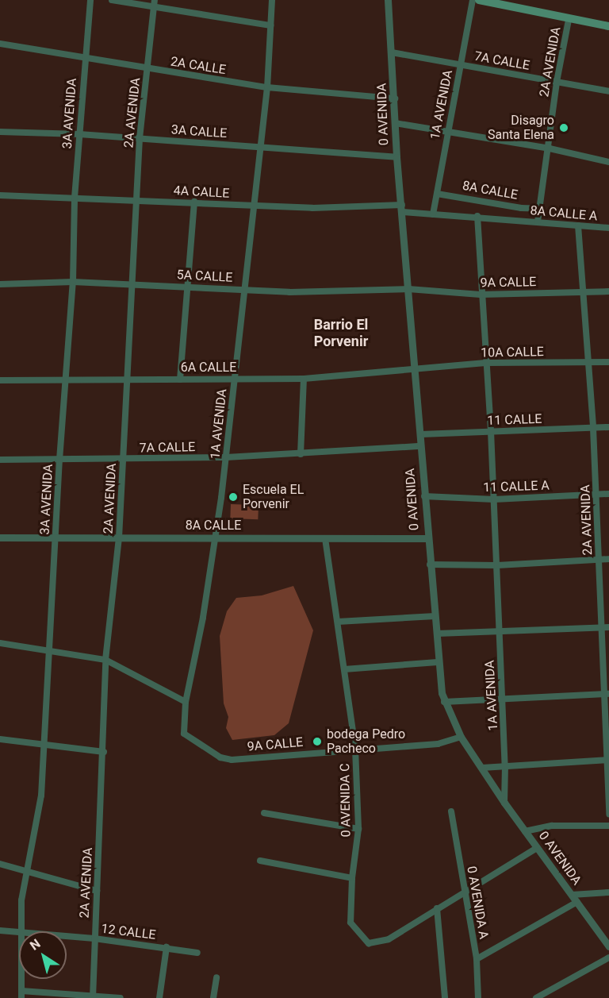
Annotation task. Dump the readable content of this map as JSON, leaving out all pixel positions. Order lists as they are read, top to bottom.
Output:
{
  "streets": {
    "street": [
      "7A CALLE",
      "2A AVENIDA",
      "2A CALLE",
      "1A AVENIDA",
      "3A AVENIDA",
      "0 AVENIDA",
      "3A CALLE",
      "8A CALLE",
      "4A CALLE",
      "8A CALLE A",
      "5A CALLE",
      "9A CALLE",
      "10A CALLE",
      "6A CALLE",
      "11 CALLE",
      "11 CALLE A",
      "0 AVENIDA C",
      "0 AVENIDA A",
      "12 CALLE"
    ]
  },
  "crossings": [
    ["7A CALLE", "2A AVENIDA"],
    ["7A CALLE", "1A AVENIDA"],
    ["7A CALLE", "3A AVENIDA"],
    ["7A CALLE", "0 AVENIDA"],
    ["2A AVENIDA", "2A CALLE"],
    ["2A AVENIDA", "3A CALLE"],
    ["2A AVENIDA", "8A CALLE"],
    ["2A AVENIDA", "4A CALLE"],
    ["2A AVENIDA", "8A CALLE A"],
    ["2A AVENIDA", "5A CALLE"],
    ["2A AVENIDA", "9A CALLE"],
    ["2A AVENIDA", "10A CALLE"],
    ["2A AVENIDA", "6A CALLE"],
    ["2A AVENIDA", "11 CALLE"],
    ["2A AVENIDA", "11 CALLE A"],
    ["2A AVENIDA", "12 CALLE"],
    ["2A CALLE", "1A AVENIDA"],
    ["2A CALLE", "3A AVENIDA"],
    ["2A CALLE", "0 AVENIDA"],
    ["1A AVENIDA", "0 AVENIDA"],
    ["1A AVENIDA", "3A CALLE"],
    ["1A AVENIDA", "8A CALLE"],
    ["1A AVENIDA", "4A CALLE"],
    ["1A AVENIDA", "8A CALLE A"],
    ["1A AVENIDA", "5A CALLE"],
    ["1A AVENIDA", "9A CALLE"],
    ["1A AVENIDA", "10A CALLE"],
    ["1A AVENIDA", "6A CALLE"],
    ["1A AVENIDA", "11 CALLE"],
    ["1A AVENIDA", "11 CALLE A"],
    ["3A AVENIDA", "3A CALLE"],
    ["3A AVENIDA", "8A CALLE"],
    ["3A AVENIDA", "4A CALLE"],
    ["3A AVENIDA", "5A CALLE"],
    ["3A AVENIDA", "6A CALLE"],
    ["3A AVENIDA", "12 CALLE"],
    ["0 AVENIDA", "3A CALLE"],
    ["0 AVENIDA", "8A CALLE"],
    ["0 AVENIDA", "4A CALLE"],
    ["0 AVENIDA", "8A CALLE A"],
    ["0 AVENIDA", "5A CALLE"],
    ["0 AVENIDA", "9A CALLE"],
    ["0 AVENIDA", "10A CALLE"],
    ["0 AVENIDA", "6A CALLE"],
    ["0 AVENIDA", "11 CALLE"],
    ["0 AVENIDA", "11 CALLE A"],
    ["8A CALLE", "0 AVENIDA C"],
    ["4A CALLE", "8A CALLE A"],
    ["5A CALLE", "9A CALLE"],
    ["9A CALLE", "0 AVENIDA C"],
    ["10A CALLE", "6A CALLE"]
  ],
  "districts": ["Barrio El Porvenir"],
  "places": ["Disagro Santa Elena", "Escuela EL Porvenir", "bodega Pedro Pacheco"],
  "north": "top left"
}
